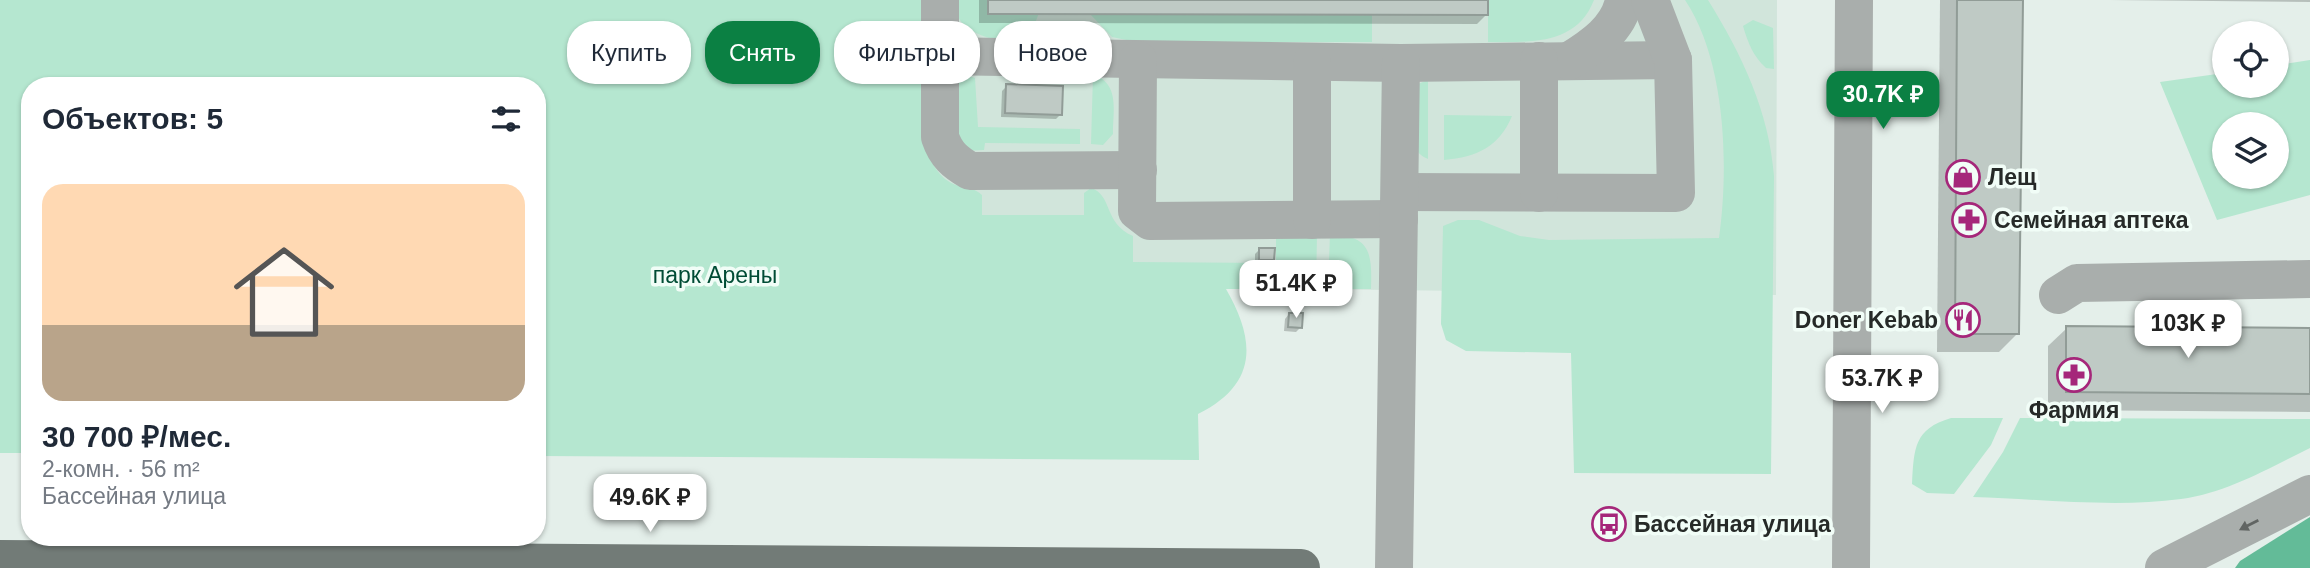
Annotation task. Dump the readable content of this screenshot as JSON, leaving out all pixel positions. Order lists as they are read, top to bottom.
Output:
{
  "parks": ["парк Арены"],
  "places": {
    "shop": ["Лещ"],
    "pharmacy": ["Семейная аптека", "Фармия"],
    "restaurant": ["Doner Kebab"],
    "bus stop": ["Бассейная улица"]
  },
  "page": {
    "chip": [
      "Купить",
      "Снять",
      "Фильтры",
      "Новое"
    ],
    "price": [
      "30.7K ₽",
      "51.4K ₽",
      "103K ₽",
      "53.7K ₽",
      "49.6K ₽"
    ],
    "heading": "Объектов: 5",
    "list": [
      {
        "name": "30 700 ₽/мес.",
        "note": "2-комн. · 56 m² · Бассейная улица"
      }
    ]
  }
}
